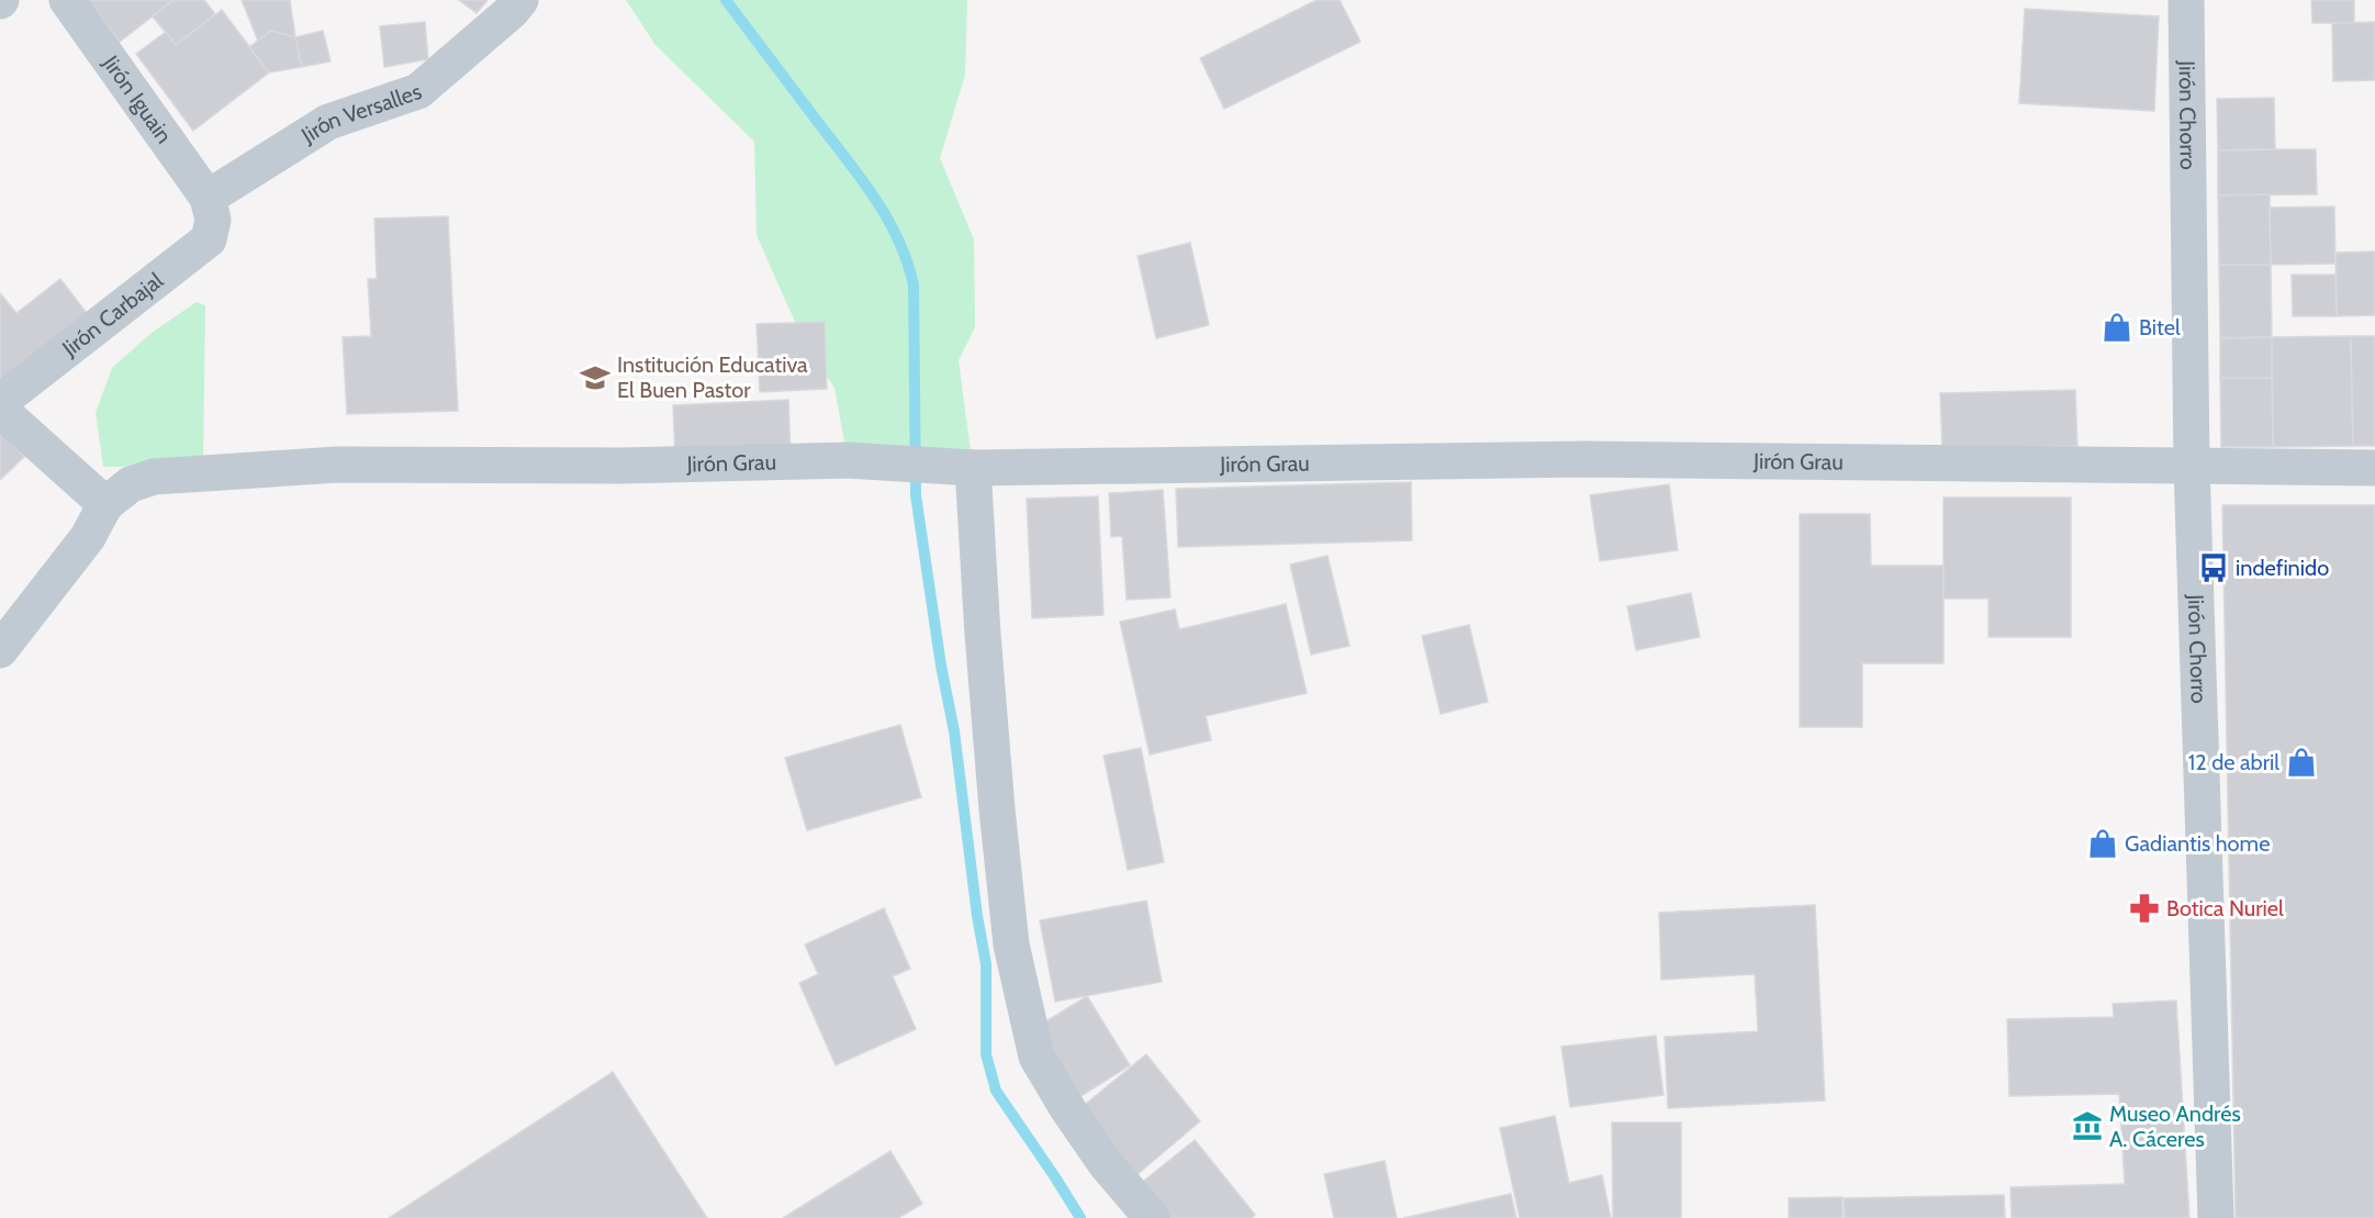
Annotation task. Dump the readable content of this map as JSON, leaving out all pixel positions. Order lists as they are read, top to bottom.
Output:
{
  "streets": {
    "street": [
      "Jirón Iguain",
      "Jirón Versalles",
      "Jirón Chorro",
      "Jirón Carbajal",
      "Jirón Grau"
    ]
  },
  "crossings": [
    ["Jirón Iguain", "Jirón Versalles"],
    ["Jirón Iguain", "Jirón Carbajal"],
    ["Jirón Versalles", "Jirón Carbajal"],
    ["Jirón Chorro", "Jirón Grau"]
  ],
  "places": {
    "shop": ["Bitel", "12 de abril", "Gadiantis home"],
    "school or university": ["Institución Educativa El Buen Pastor"],
    "bus stop": ["indefinido"],
    "pharmacy": ["Botica Nuriel"],
    "museum": ["Museo Andrés A. Cáceres"]
  }
}
